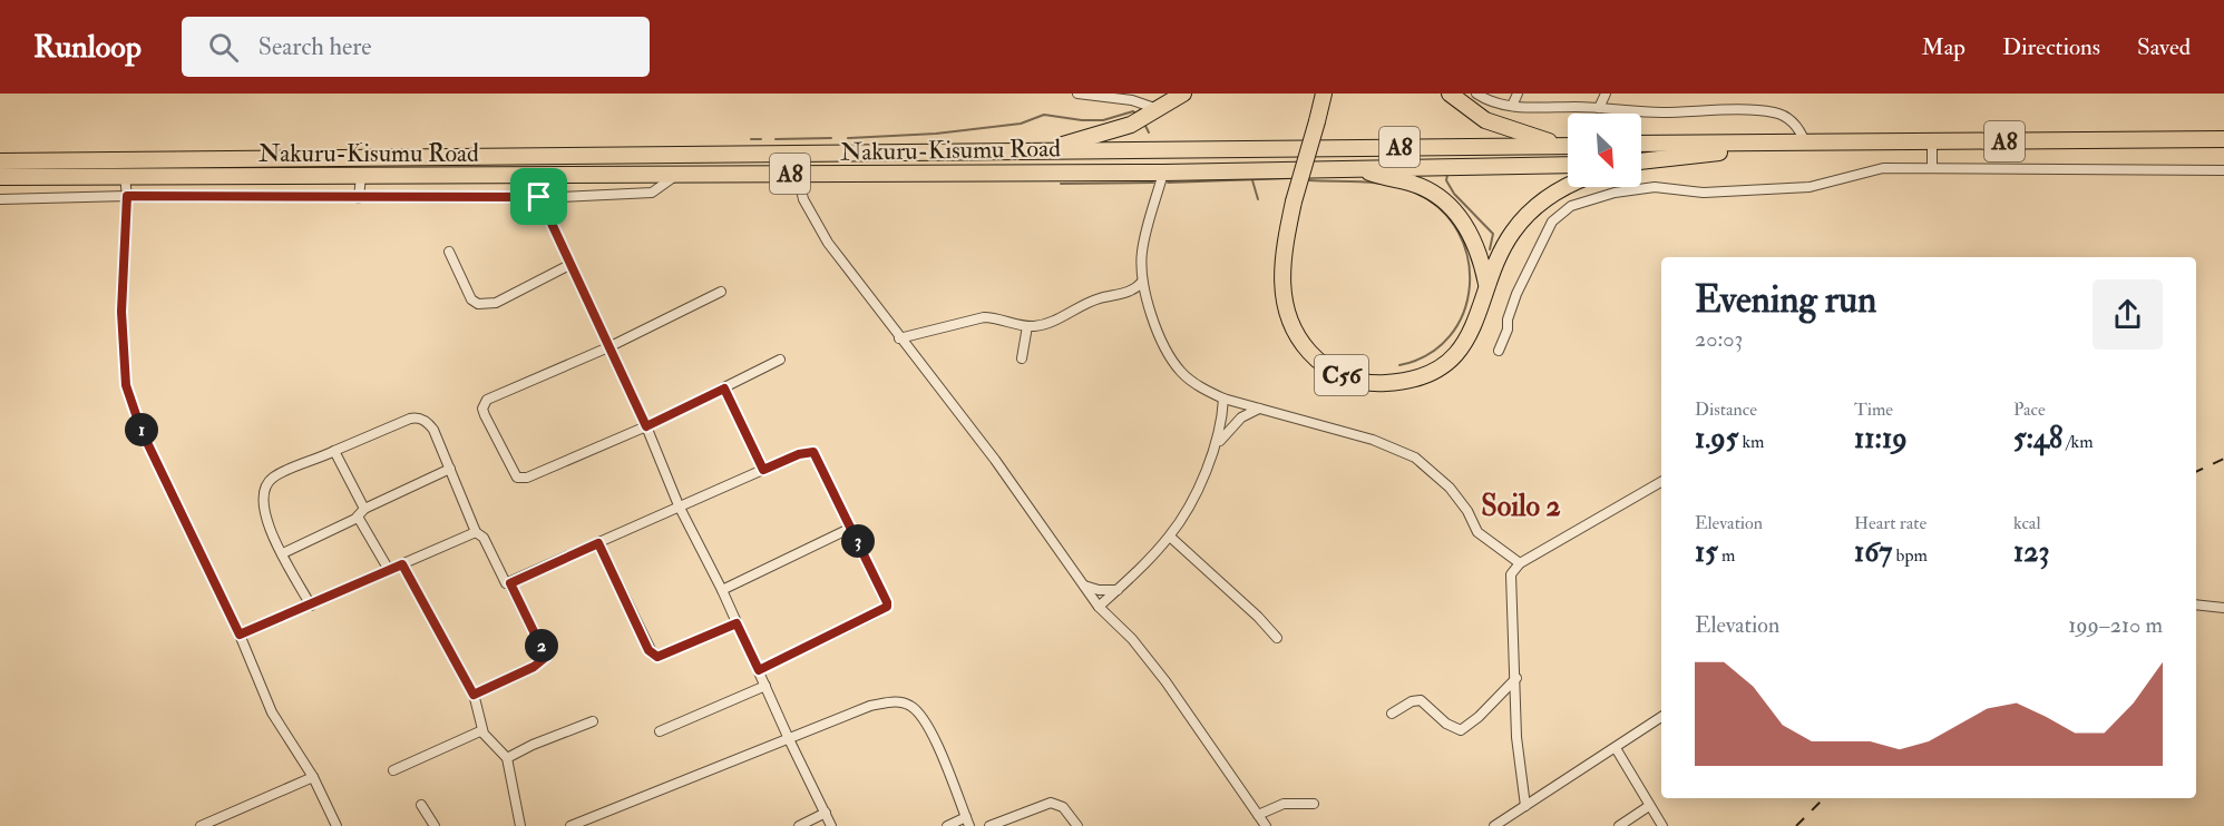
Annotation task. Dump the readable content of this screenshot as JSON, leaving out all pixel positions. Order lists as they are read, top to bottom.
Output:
{
  "streets": {
    "highway": ["A8", "Nakuru-Kisumu Road", "C56"]
  },
  "districts": ["Soilo 2"],
  "north": "bottom right",
  "page": {
    "header": "Runloop",
    "search": "Search here",
    "nav": ["Map", "Directions", "Saved"],
    "heading": ["Evening run", "20:03"],
    "stats": [
      ["Distance", "1.95 km"],
      ["Time", "11:19"],
      ["Pace", "5:48 /km"],
      ["Elevation", "15 m"],
      ["Heart rate", "167 bpm"],
      ["kcal", "123"]
    ],
    "pins": ["1", "3", "2"],
    "chart": ["Elevation", "199–210 m"]
  }
}
